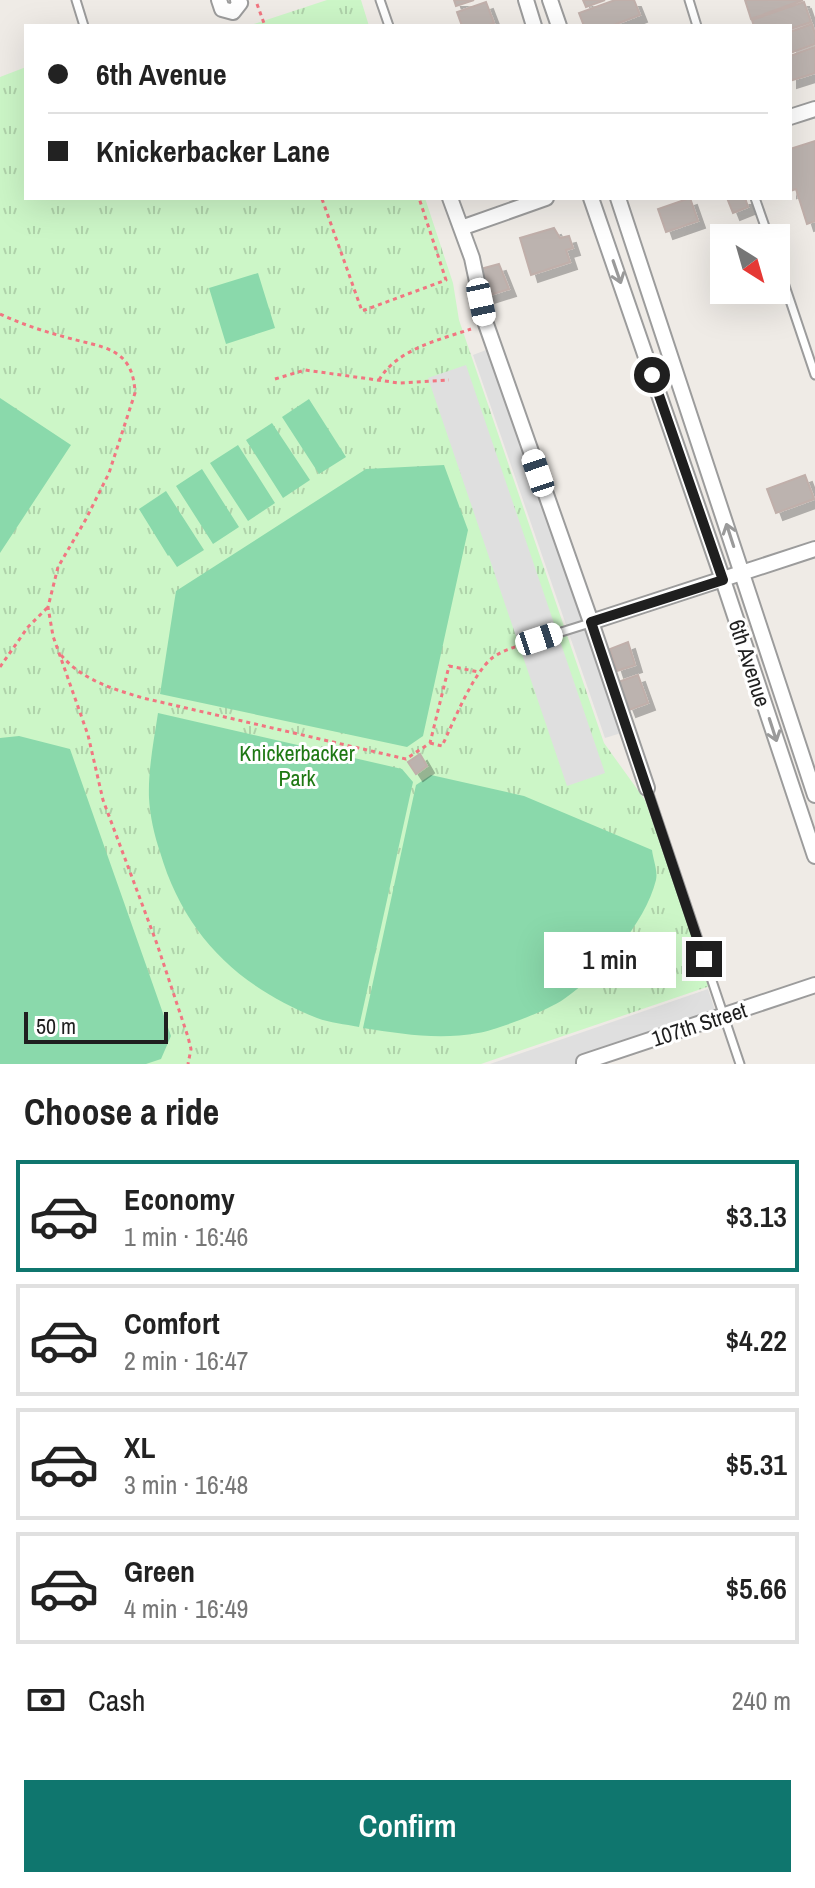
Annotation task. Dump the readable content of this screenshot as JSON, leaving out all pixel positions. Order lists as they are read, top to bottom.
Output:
{
  "streets": {
    "street": ["6th Avenue", "107th Street"]
  },
  "parks": ["Knickerbacker Park"],
  "scale_bar": "50 m",
  "north": "bottom right",
  "page": {
    "banner": ["6th Avenue", "Knickerbacker Lane"],
    "bubble": "1 min",
    "scale": "50 m",
    "heading": "Choose a ride",
    "list": [
      {
        "name": "Economy",
        "note": "1 min · 16:46",
        "value": "$3.13"
      },
      {
        "name": "Comfort",
        "note": "2 min · 16:47",
        "value": "$4.22"
      },
      {
        "name": "XL",
        "note": "3 min · 16:48",
        "value": "$5.31"
      },
      {
        "name": "Green",
        "note": "4 min · 16:49",
        "value": "$5.66"
      }
    ],
    "pay": ["Cash", "240 m"],
    "buttons": "Confirm"
  }
}
